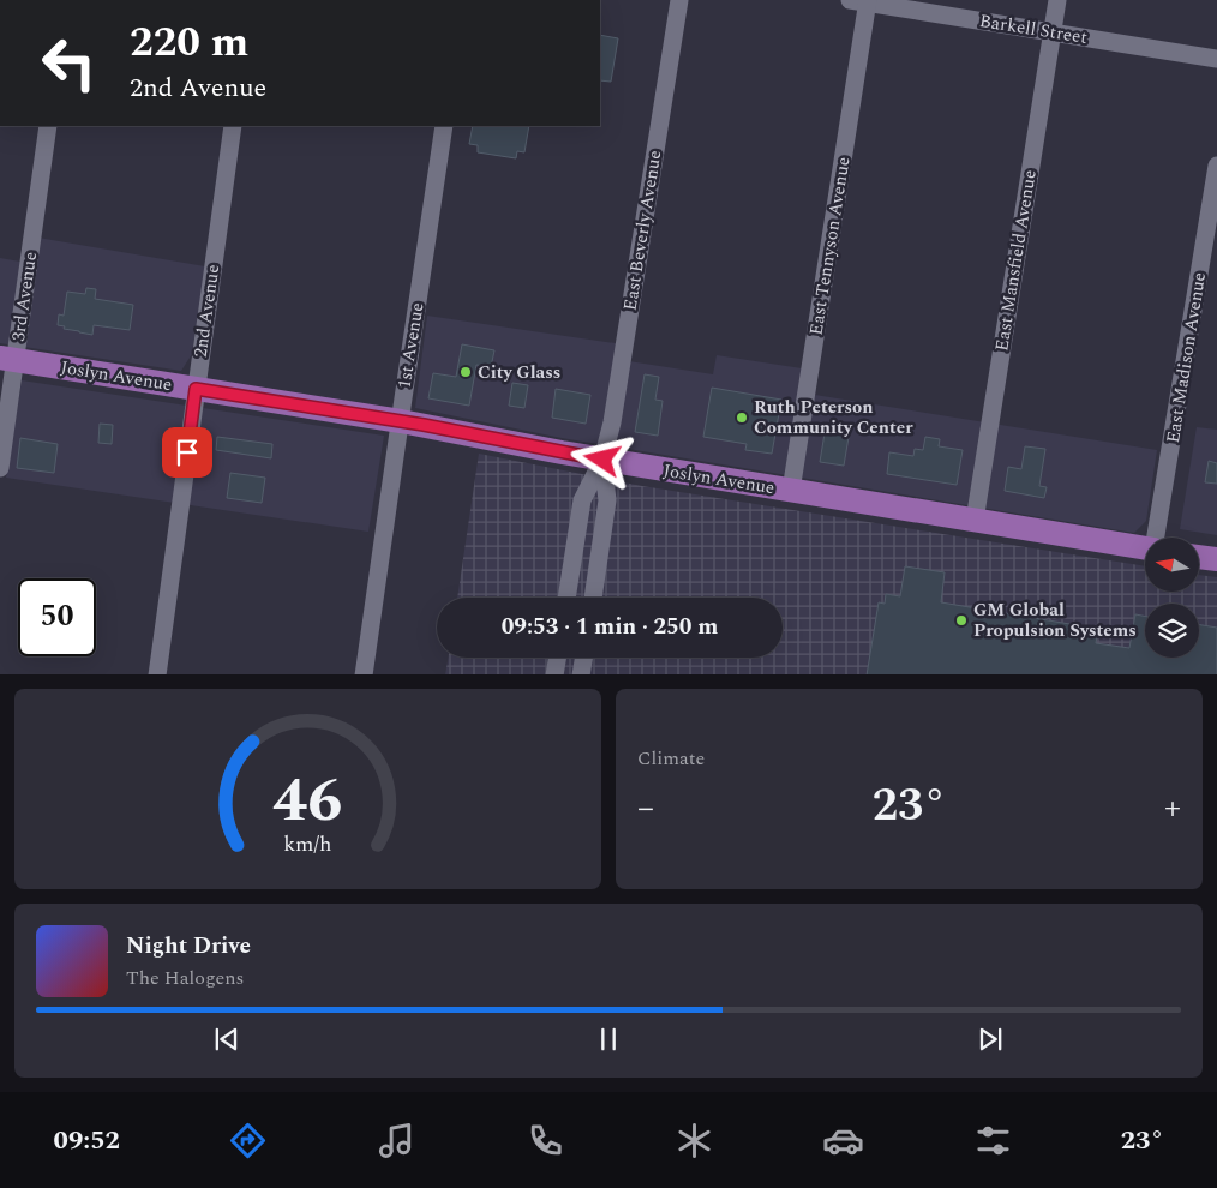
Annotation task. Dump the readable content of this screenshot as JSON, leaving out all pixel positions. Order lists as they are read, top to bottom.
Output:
{
  "streets": {
    "main road": ["Joslyn Avenue"],
    "street": [
      "Barkell Street",
      "East Beverly Avenue",
      "East Tennyson Avenue",
      "East Mansfield Avenue",
      "3rd Avenue",
      "2nd Avenue",
      "1st Avenue",
      "East Madison Avenue"
    ]
  },
  "crossings": [
    ["Barkell Street", "East Tennyson Avenue"],
    ["Barkell Street", "East Mansfield Avenue"],
    ["East Beverly Avenue", "Joslyn Avenue"],
    ["East Tennyson Avenue", "Joslyn Avenue"],
    ["East Mansfield Avenue", "Joslyn Avenue"],
    ["3rd Avenue", "Joslyn Avenue"],
    ["2nd Avenue", "Joslyn Avenue"],
    ["1st Avenue", "Joslyn Avenue"]
  ],
  "places": ["City Glass", "Ruth Peterson Community Center", "GM Global Propulsion Systems"],
  "north": "left",
  "page": {
    "turn": ["220 m", "2nd Avenue"],
    "limit": "50",
    "trip": "09:53 · 1 min · 250 m",
    "tile": "Climate",
    "heat": ["−", "23°", "+"],
    "song": ["Night Drive", "The Halogens"],
    "tabs": ["09:52", "23°"],
    "gauge": ["46", "km/h"]
  }
}
